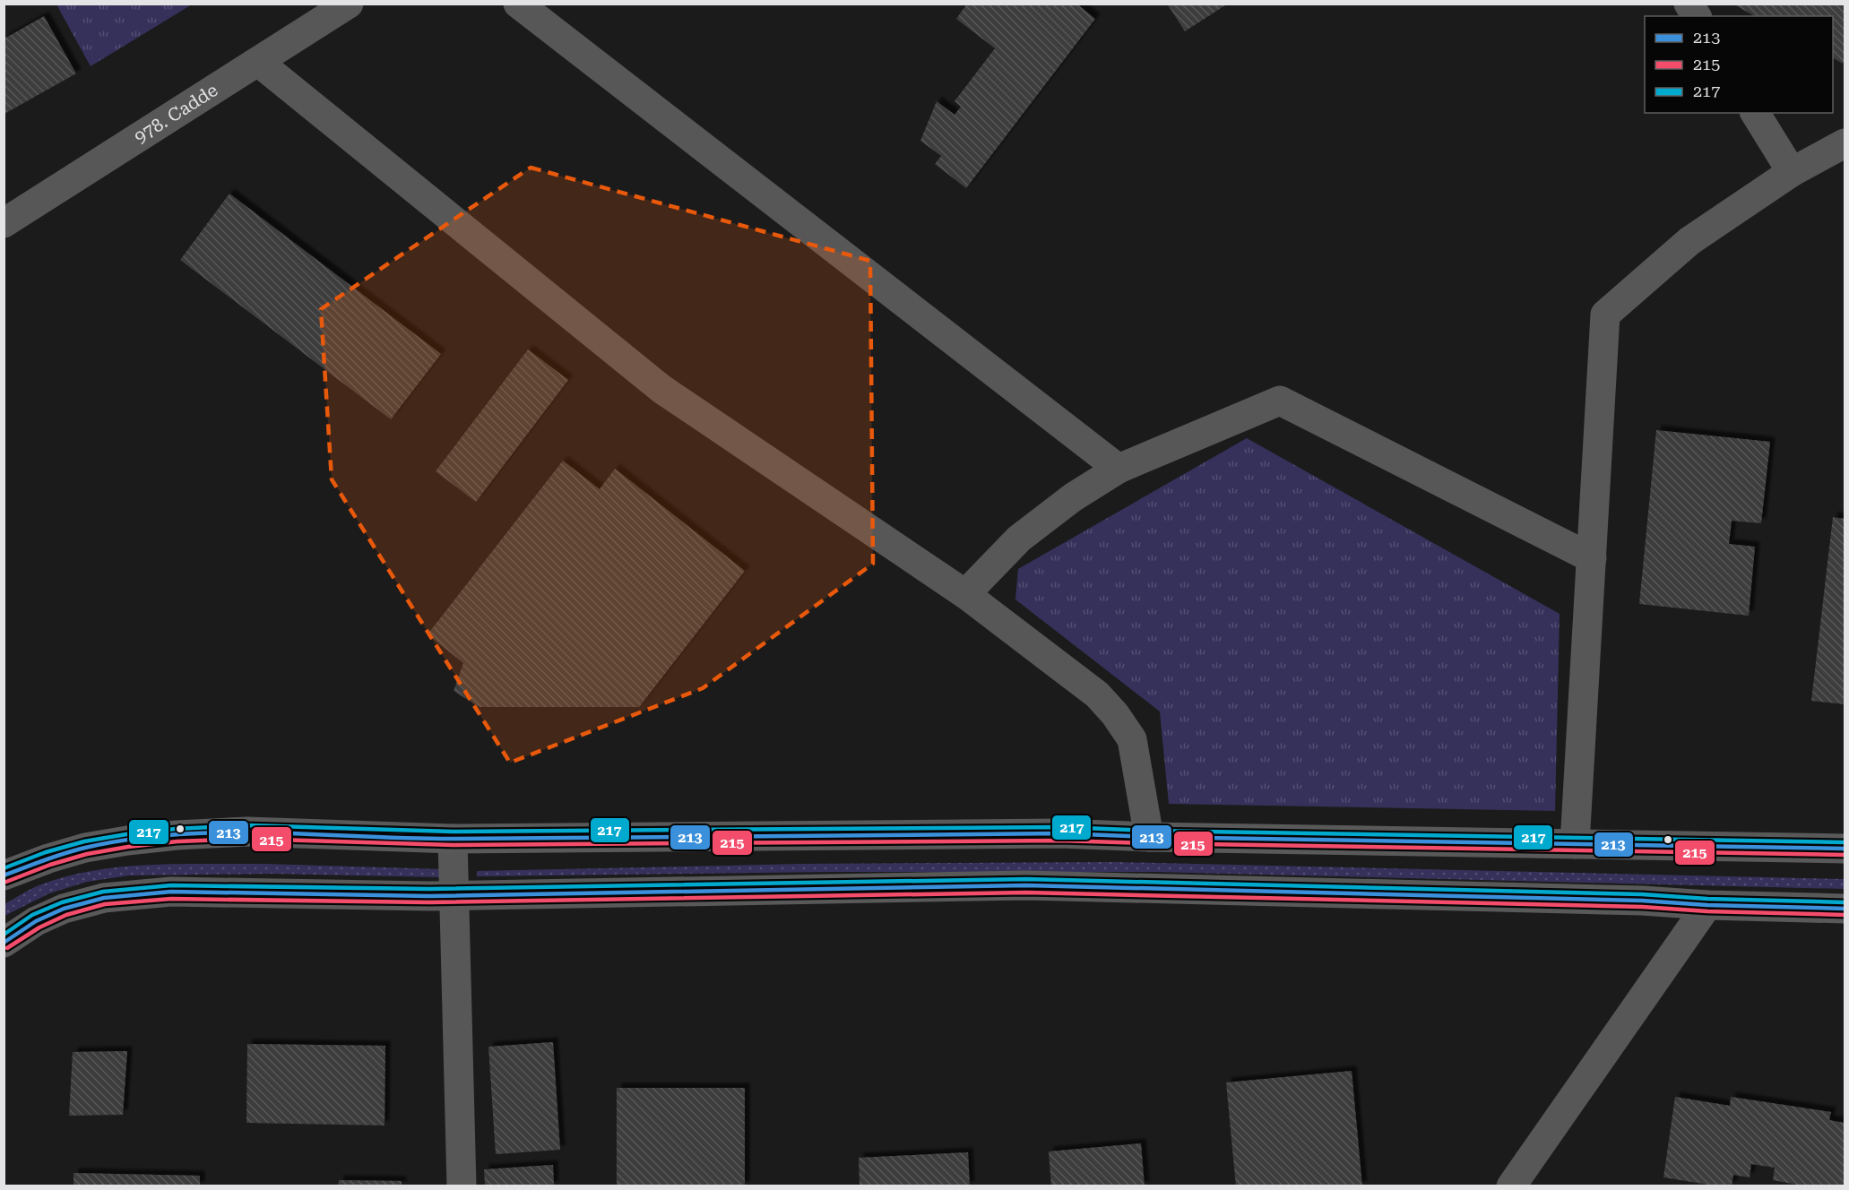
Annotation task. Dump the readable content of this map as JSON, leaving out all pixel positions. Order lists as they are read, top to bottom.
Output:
{
  "streets": {
    "street": ["978. Cadde"]
  },
  "lines": ["transit line 217", "transit line 213", "transit line 215"],
  "legend": ["213", "215", "217"]
}
